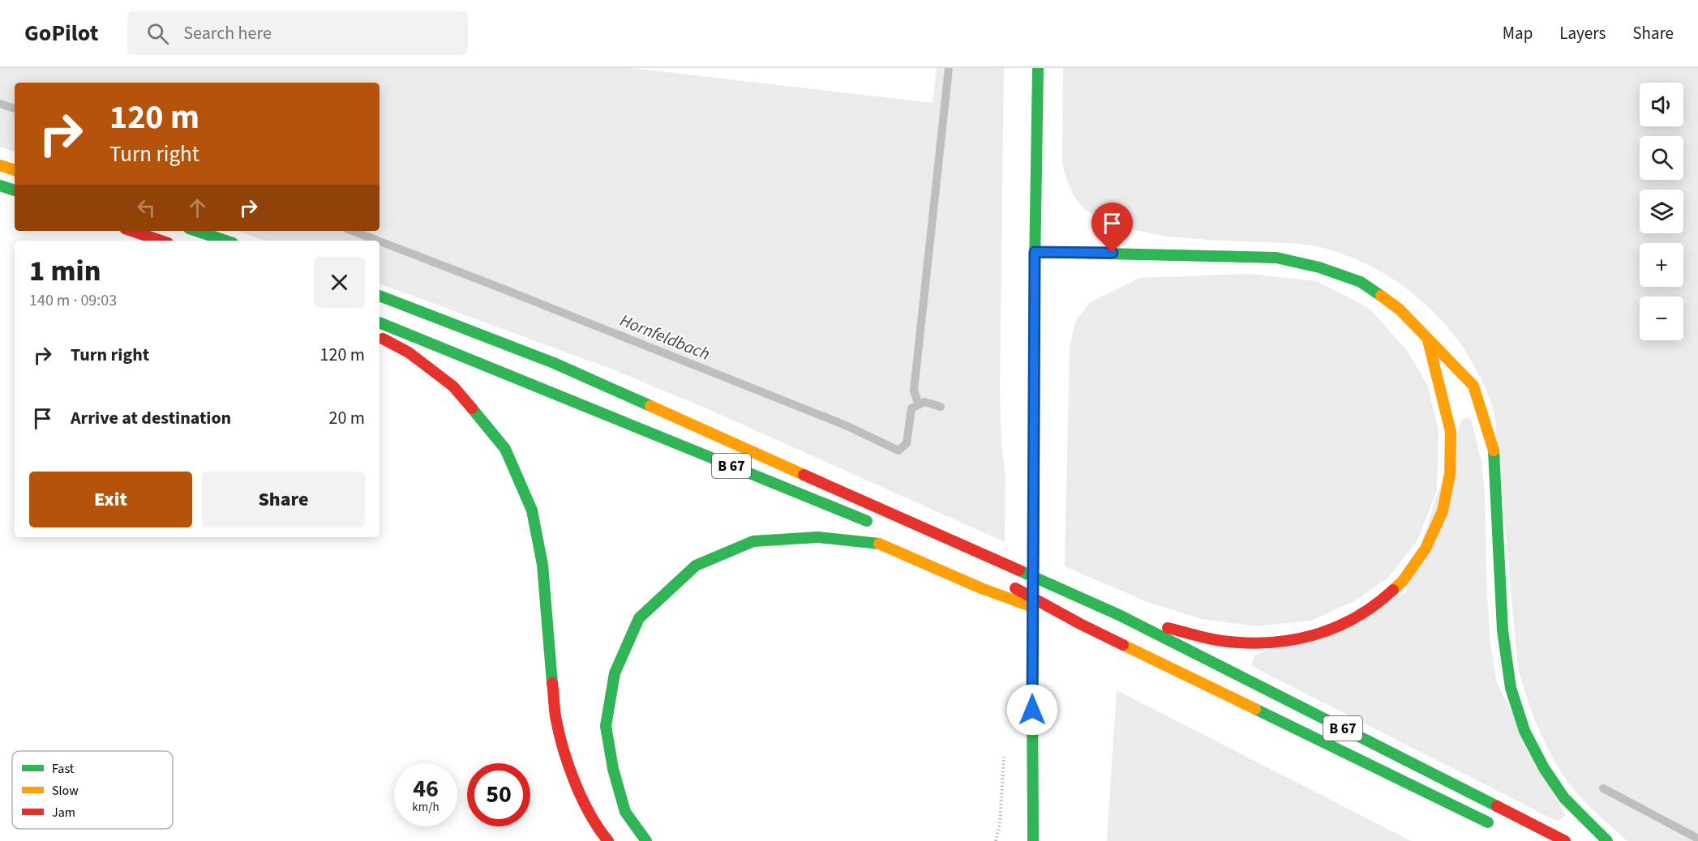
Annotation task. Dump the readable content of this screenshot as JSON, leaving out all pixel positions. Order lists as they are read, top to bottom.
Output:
{
  "streets": {
    "main road": ["B 67"]
  },
  "water": ["Hornfeldbach"],
  "legend": ["Fast", "Slow", "Jam"],
  "page": {
    "header": "GoPilot",
    "search": "Search here",
    "nav": ["Map", "Layers", "Share"],
    "map_buttons": ["+", "−"],
    "turn": ["120 m", "Turn right"],
    "heading": ["1 min", "140 m · 09:03"],
    "list": [
      {
        "name": "Turn right",
        "value": "120 m"
      },
      {
        "name": "Arrive at destination",
        "value": "20 m"
      }
    ],
    "buttons": ["Exit", "Share"],
    "speed": "46 km/h",
    "limit": "50"
  }
}
